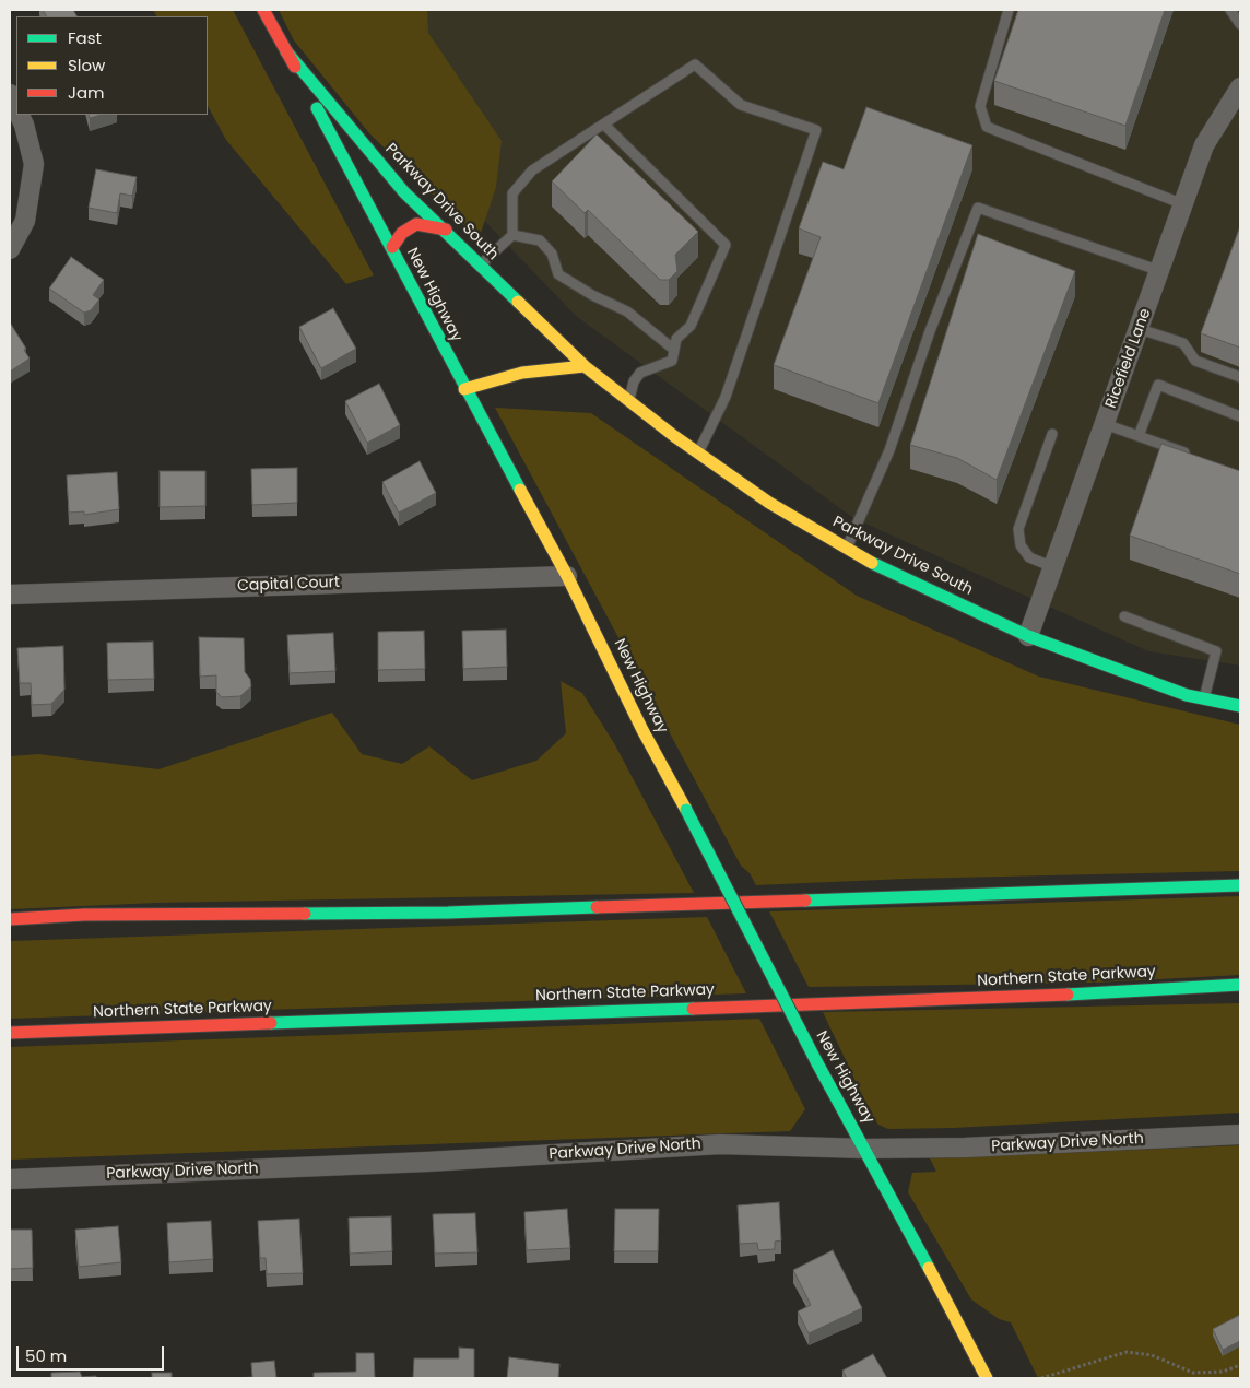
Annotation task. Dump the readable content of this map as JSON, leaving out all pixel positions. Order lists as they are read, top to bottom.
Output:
{
  "streets": {
    "main road": ["Parkway Drive South", "New Highway", "Northern State Parkway"],
    "street": ["Ricefield Lane", "Capital Court", "Parkway Drive North"]
  },
  "crossings": [
    ["Parkway Drive South", "New Highway"],
    ["Parkway Drive South", "Ricefield Lane"],
    ["New Highway", "Capital Court"],
    ["New Highway", "Parkway Drive North"]
  ],
  "legend": ["Fast", "Slow", "Jam"],
  "scale_bar": "50 m"
}
